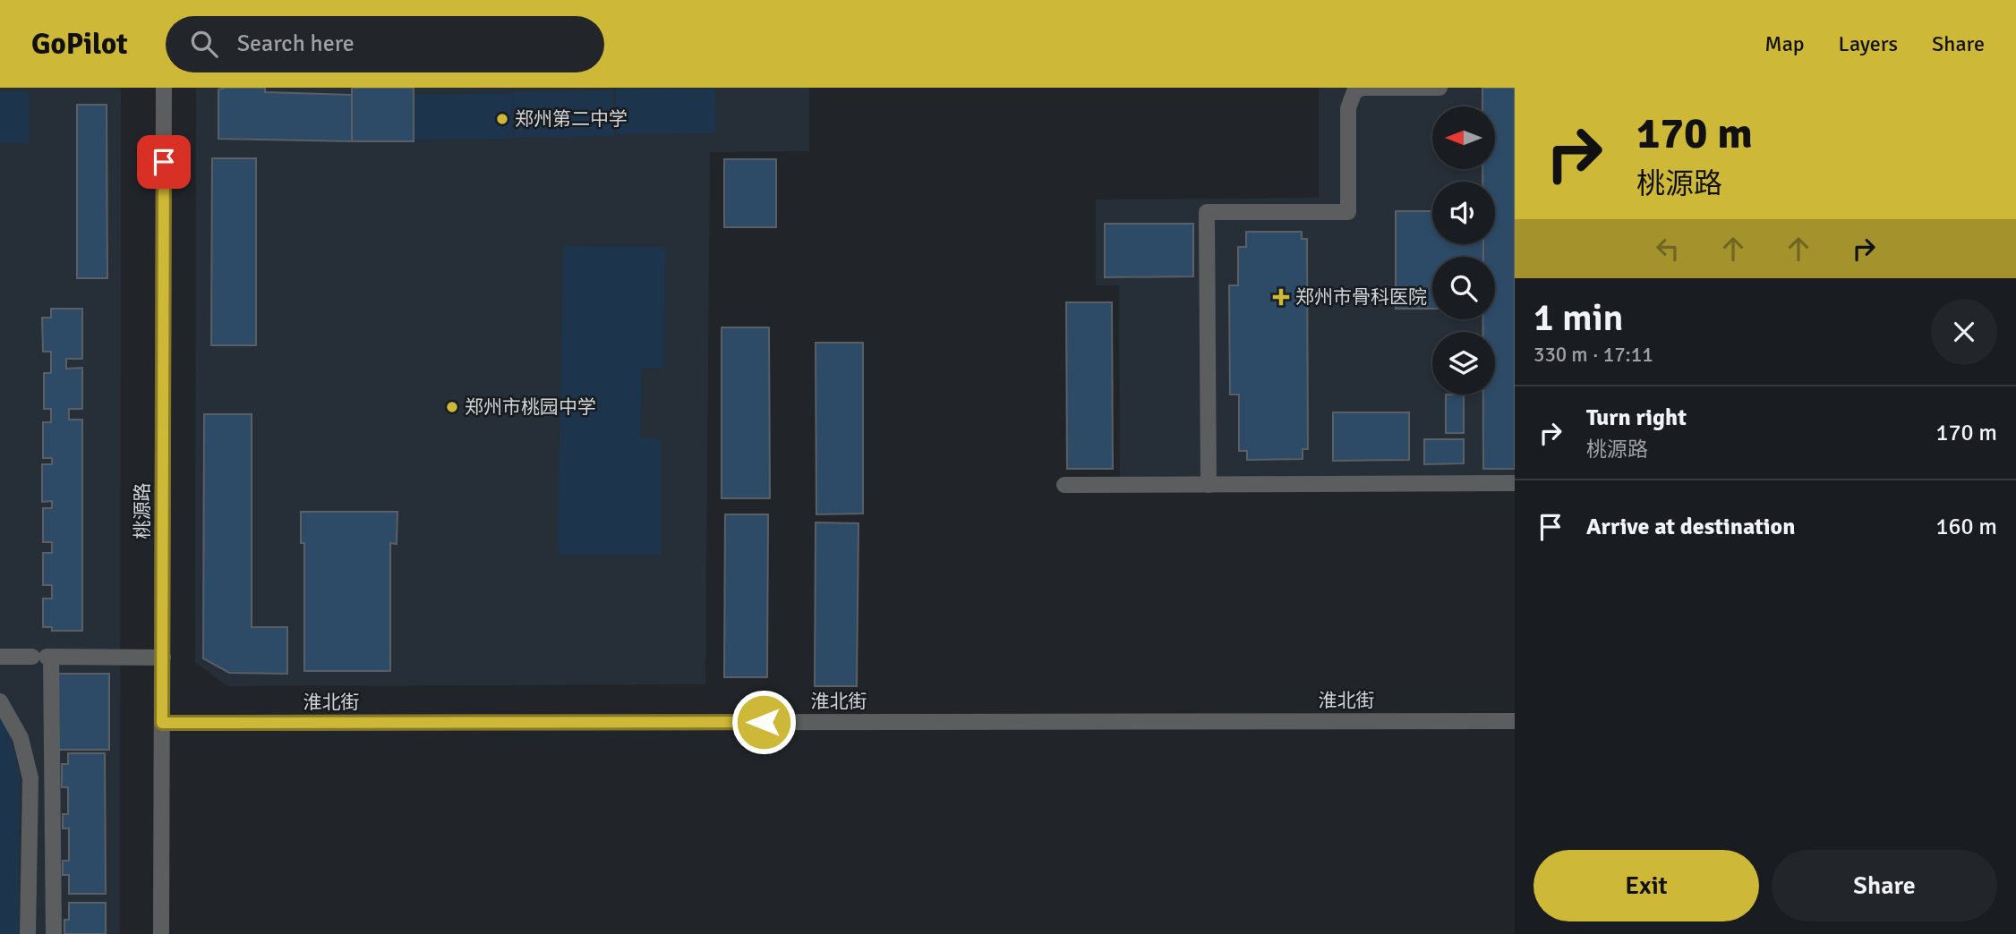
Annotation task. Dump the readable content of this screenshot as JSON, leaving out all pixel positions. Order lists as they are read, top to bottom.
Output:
{
  "streets": {
    "street": ["桃源路", "淮北街"]
  },
  "crossings": [
    ["桃源路", "淮北街"]
  ],
  "places": {
    "other": ["郑州第二中学", "郑州市桃园中学"],
    "health": ["郑州市骨科医院"]
  },
  "north": "left",
  "page": {
    "header": "GoPilot",
    "search": "Search here",
    "nav": ["Map", "Layers", "Share"],
    "turn": ["170 m", "桃源路"],
    "heading": ["1 min", "330 m · 17:11"],
    "list": [
      {
        "name": "Turn right",
        "note": "桃源路",
        "value": "170 m"
      },
      {
        "name": "Arrive at destination",
        "value": "160 m"
      }
    ],
    "buttons": ["Exit", "Share"]
  }
}
